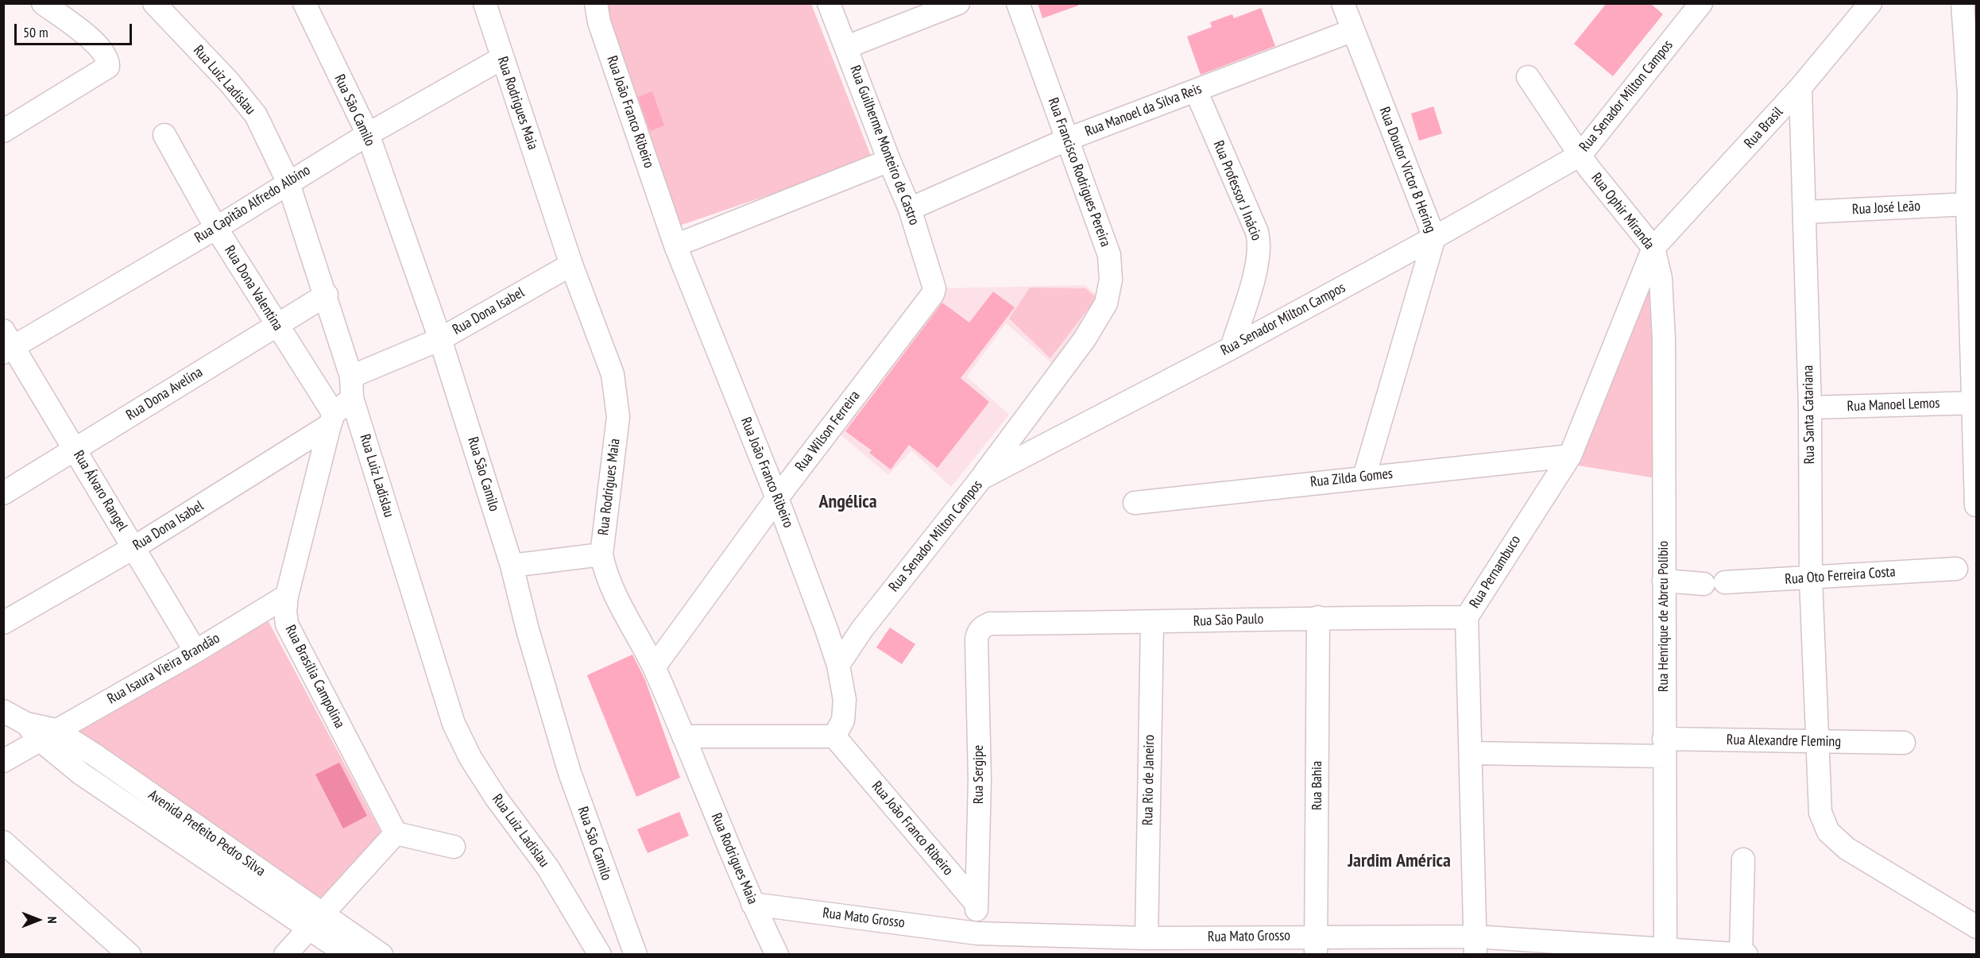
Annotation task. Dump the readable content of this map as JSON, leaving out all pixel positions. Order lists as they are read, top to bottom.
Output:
{
  "streets": {
    "street": [
      "Rua Luiz Ladislau",
      "Rua Senador Milton Campos",
      "Rua Rodrigues Maia",
      "Rua São Camilo",
      "Rua Manoel da Silva Reis",
      "Rua João Franco Ribeiro",
      "Rua Brasil",
      "Rua Guilherme Monteiro de Castro",
      "Rua Doutor Victor B Hering",
      "Rua Francisco Rodrigues Pereira",
      "Rua Professor J Inácio",
      "Rua Capitão Alfredo Albino",
      "Rua José Leão",
      "Rua Ophir Miranda",
      "Rua Dona Valentina",
      "Rua Dona Isabel",
      "Rua Dona Avelina",
      "Rua Manoel Lemos",
      "Rua Santa Catariana",
      "Rua Wilson Ferreira",
      "Rua Zilda Gomes",
      "Rua Álvaro Rangel",
      "Rua Pernambuco",
      "Rua Oto Ferreira Costa",
      "Rua Henrique de Abreu Políbio",
      "Rua São Paulo",
      "Rua Isaura Vieira Brandão",
      "Rua Brasília Campolina",
      "Rua Alexandre Fleming",
      "Rua Sergipe",
      "Rua Rio de Janeiro",
      "Rua Bahia",
      "Avenida Prefeito Pedro Silva",
      "Rua Mato Grosso"
    ]
  },
  "crossings": [
    ["Rua Luiz Ladislau", "Rua Capitão Alfredo Albino"],
    ["Rua Luiz Ladislau", "Rua Dona Isabel"],
    ["Rua Luiz Ladislau", "Rua Dona Avelina"],
    ["Rua Senador Milton Campos", "Rua João Franco Ribeiro"],
    ["Rua Senador Milton Campos", "Rua Doutor Victor B Hering"],
    ["Rua Senador Milton Campos", "Rua Francisco Rodrigues Pereira"],
    ["Rua Senador Milton Campos", "Rua Professor J Inácio"],
    ["Rua Senador Milton Campos", "Rua Ophir Miranda"],
    ["Rua Rodrigues Maia", "Rua Capitão Alfredo Albino"],
    ["Rua Rodrigues Maia", "Rua Dona Isabel"],
    ["Rua Rodrigues Maia", "Rua Wilson Ferreira"],
    ["Rua Rodrigues Maia", "Rua Mato Grosso"],
    ["Rua São Camilo", "Rua Capitão Alfredo Albino"],
    ["Rua São Camilo", "Rua Dona Isabel"],
    ["Rua Manoel da Silva Reis", "Rua Guilherme Monteiro de Castro"],
    ["Rua Manoel da Silva Reis", "Rua Doutor Victor B Hering"],
    ["Rua Manoel da Silva Reis", "Rua Francisco Rodrigues Pereira"],
    ["Rua Manoel da Silva Reis", "Rua Professor J Inácio"],
    ["Rua João Franco Ribeiro", "Rua Wilson Ferreira"],
    ["Rua João Franco Ribeiro", "Rua Sergipe"],
    ["Rua Brasil", "Rua Ophir Miranda"],
    ["Rua Brasil", "Rua Santa Catariana"],
    ["Rua Brasil", "Rua Pernambuco"],
    ["Rua Guilherme Monteiro de Castro", "Rua Wilson Ferreira"],
    ["Rua Doutor Victor B Hering", "Rua Zilda Gomes"],
    ["Rua Capitão Alfredo Albino", "Rua Dona Valentina"],
    ["Rua Capitão Alfredo Albino", "Rua Álvaro Rangel"],
    ["Rua José Leão", "Rua Santa Catariana"],
    ["Rua Ophir Miranda", "Rua Pernambuco"],
    ["Rua Ophir Miranda", "Rua Henrique de Abreu Políbio"],
    ["Rua Dona Valentina", "Rua Dona Isabel"],
    ["Rua Dona Valentina", "Rua Dona Avelina"],
    ["Rua Dona Valentina", "Rua Brasília Campolina"],
    ["Rua Dona Isabel", "Rua Álvaro Rangel"],
    ["Rua Dona Isabel", "Rua Brasília Campolina"],
    ["Rua Dona Avelina", "Rua Álvaro Rangel"],
    ["Rua Manoel Lemos", "Rua Santa Catariana"],
    ["Rua Santa Catariana", "Rua Oto Ferreira Costa"],
    ["Rua Santa Catariana", "Rua Alexandre Fleming"],
    ["Rua Zilda Gomes", "Rua Pernambuco"],
    ["Rua Álvaro Rangel", "Rua Isaura Vieira Brandão"],
    ["Rua Pernambuco", "Rua São Paulo"],
    ["Rua Pernambuco", "Rua Alexandre Fleming"],
    ["Rua Pernambuco", "Rua Mato Grosso"],
    ["Rua Oto Ferreira Costa", "Rua Henrique de Abreu Políbio"],
    ["Rua Henrique de Abreu Políbio", "Rua Alexandre Fleming"],
    ["Rua Henrique de Abreu Políbio", "Rua Mato Grosso"],
    ["Rua São Paulo", "Rua Sergipe"],
    ["Rua São Paulo", "Rua Rio de Janeiro"],
    ["Rua São Paulo", "Rua Bahia"],
    ["Rua Isaura Vieira Brandão", "Rua Brasília Campolina"],
    ["Rua Isaura Vieira Brandão", "Avenida Prefeito Pedro Silva"],
    ["Rua Sergipe", "Rua Mato Grosso"],
    ["Rua Rio de Janeiro", "Rua Mato Grosso"],
    ["Rua Bahia", "Rua Mato Grosso"]
  ],
  "districts": ["Angélica", "Jardim América"],
  "scale_bar": "50 m",
  "north": "right"
}
